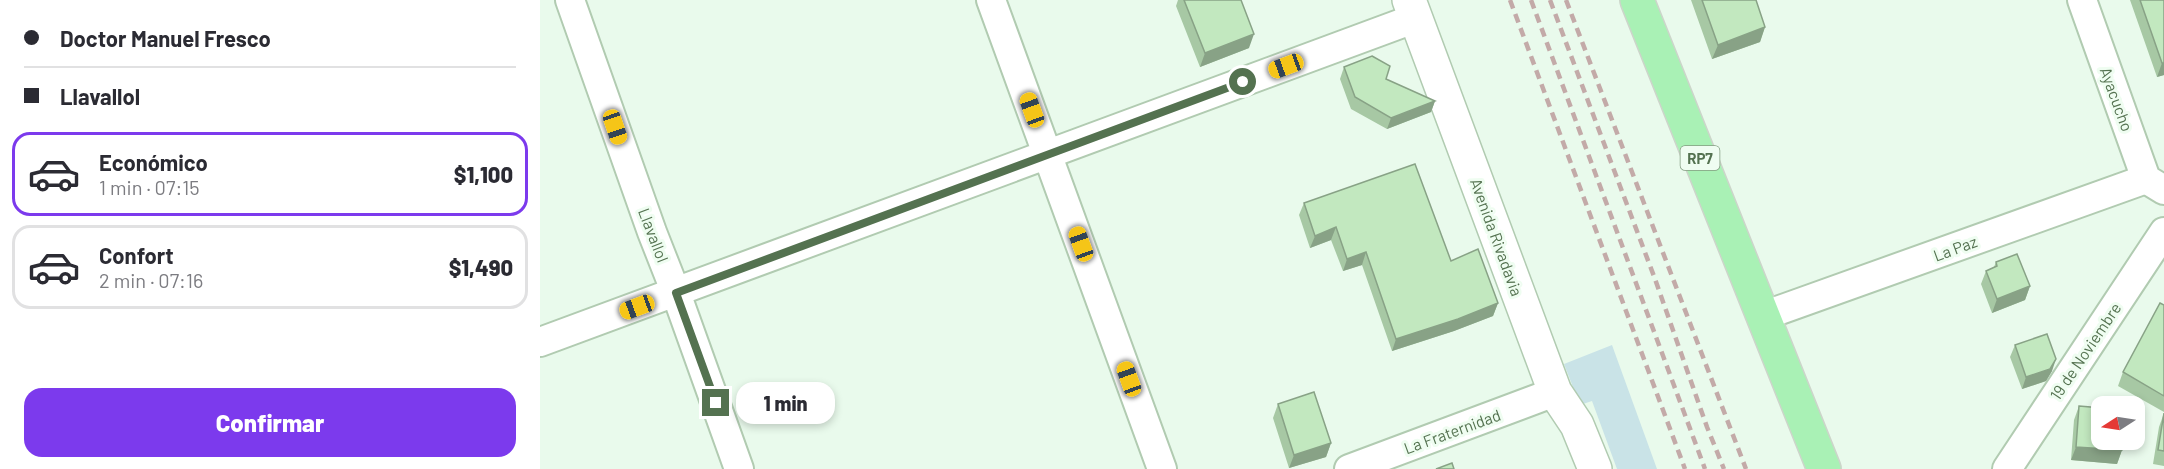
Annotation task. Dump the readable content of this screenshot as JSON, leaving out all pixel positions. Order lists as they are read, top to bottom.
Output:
{
  "streets": {
    "main road": ["RP7"],
    "street": [
      "Ayacucho",
      "Llavallol",
      "Avenida Rivadavia",
      "La Paz",
      "19 de Noviembre",
      "La Fraternidad"
    ]
  },
  "crossings": [
    ["Ayacucho", "La Paz"],
    ["RP7", "La Paz"],
    ["Avenida Rivadavia", "La Fraternidad"]
  ],
  "north": "left",
  "page": {
    "banner": ["Doctor Manuel Fresco", "Llavallol"],
    "list": [
      {
        "name": "Económico",
        "note": "1 min · 07:15",
        "value": "$1,100"
      },
      {
        "name": "Confort",
        "note": "2 min · 07:16",
        "value": "$1,490"
      }
    ],
    "buttons": "Confirmar",
    "bubble": "1 min"
  }
}
